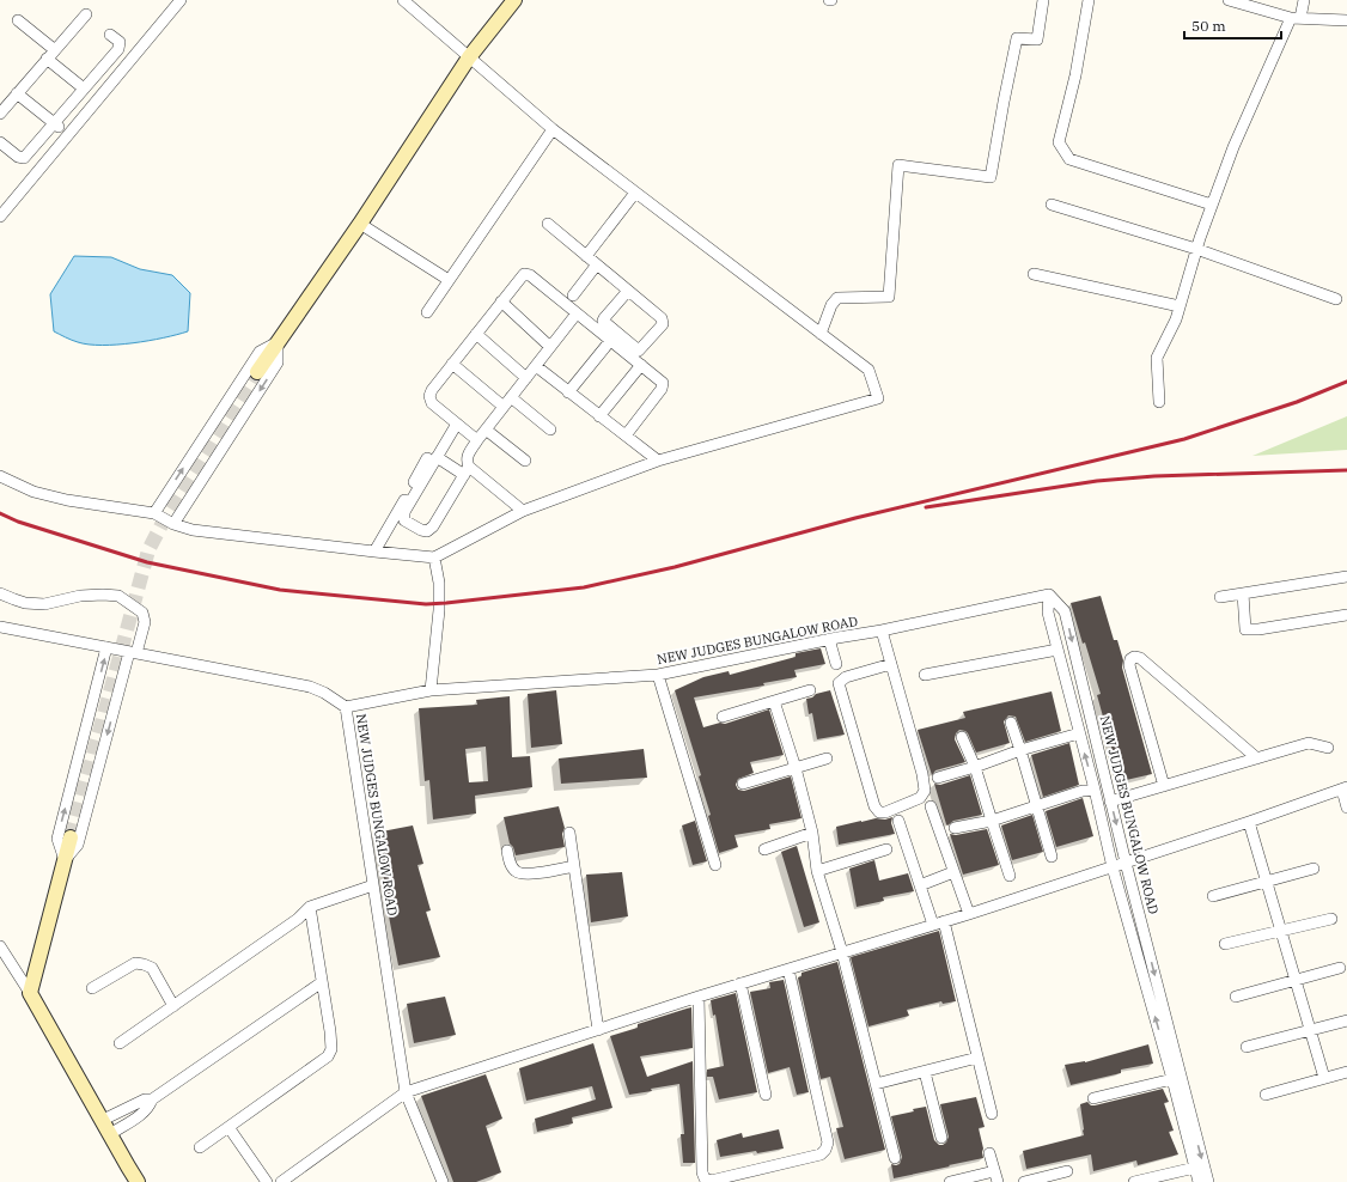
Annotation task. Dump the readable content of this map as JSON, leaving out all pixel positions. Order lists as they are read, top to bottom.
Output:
{
  "streets": {
    "street": ["NEW JUDGES BUNGALOW ROAD"]
  },
  "scale_bar": "50 m"
}
